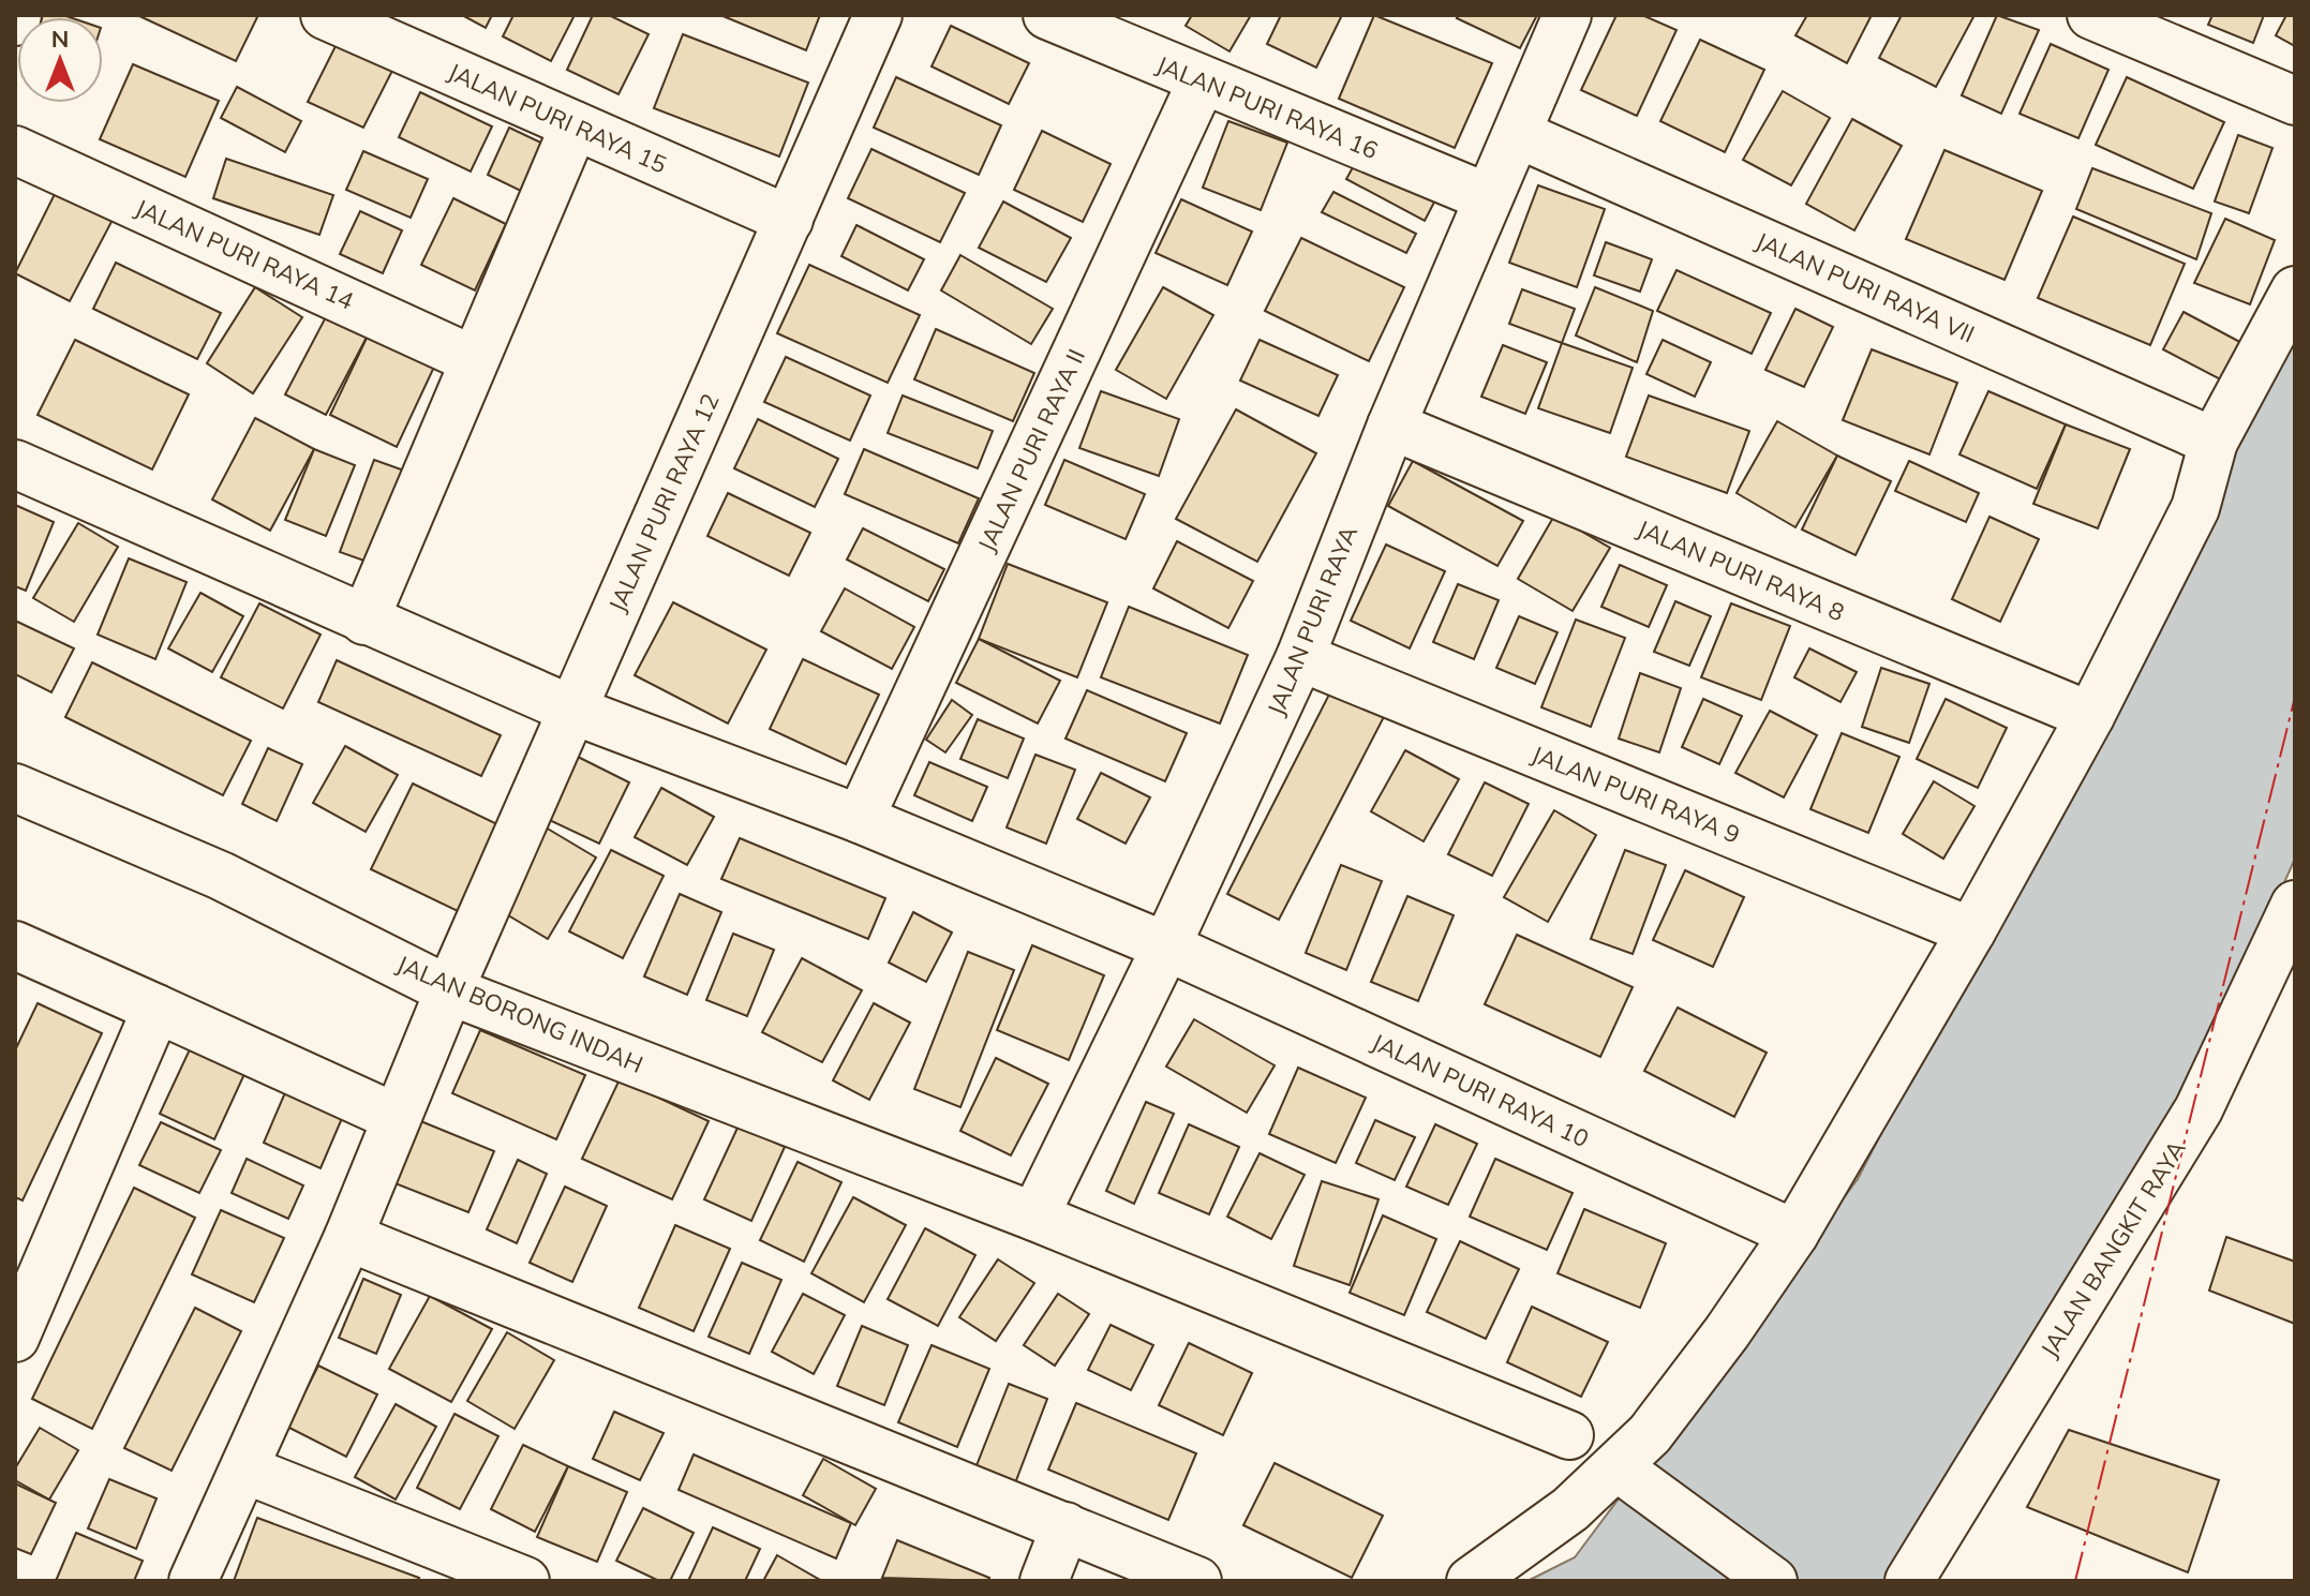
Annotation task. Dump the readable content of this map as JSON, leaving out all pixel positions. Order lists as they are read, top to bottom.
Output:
{
  "streets": {
    "street": [
      "JALAN PURI RAYA 16",
      "JALAN PURI RAYA 15",
      "JALAN PURI RAYA 14",
      "JALAN PURI RAYA VII",
      "JALAN PURI RAYA II",
      "JALAN PURI RAYA 12",
      "JALAN PURI RAYA 8",
      "JALAN PURI RAYA",
      "JALAN PURI RAYA 9",
      "JALAN BORONG INDAH",
      "JALAN PURI RAYA 10",
      "JALAN BANGKIT RAYA"
    ]
  },
  "crossings": [
    ["JALAN PURI RAYA 16", "JALAN PURI RAYA II"],
    ["JALAN PURI RAYA 16", "JALAN PURI RAYA"],
    ["JALAN PURI RAYA 15", "JALAN PURI RAYA 12"],
    ["JALAN PURI RAYA VII", "JALAN PURI RAYA"],
    ["JALAN PURI RAYA II", "JALAN PURI RAYA 10"],
    ["JALAN PURI RAYA 12", "JALAN BORONG INDAH"],
    ["JALAN PURI RAYA 12", "JALAN PURI RAYA 10"],
    ["JALAN PURI RAYA 8", "JALAN PURI RAYA"],
    ["JALAN PURI RAYA", "JALAN PURI RAYA 9"],
    ["JALAN PURI RAYA", "JALAN BORONG INDAH"],
    ["JALAN PURI RAYA", "JALAN PURI RAYA 10"]
  ],
  "north": "top"
}
